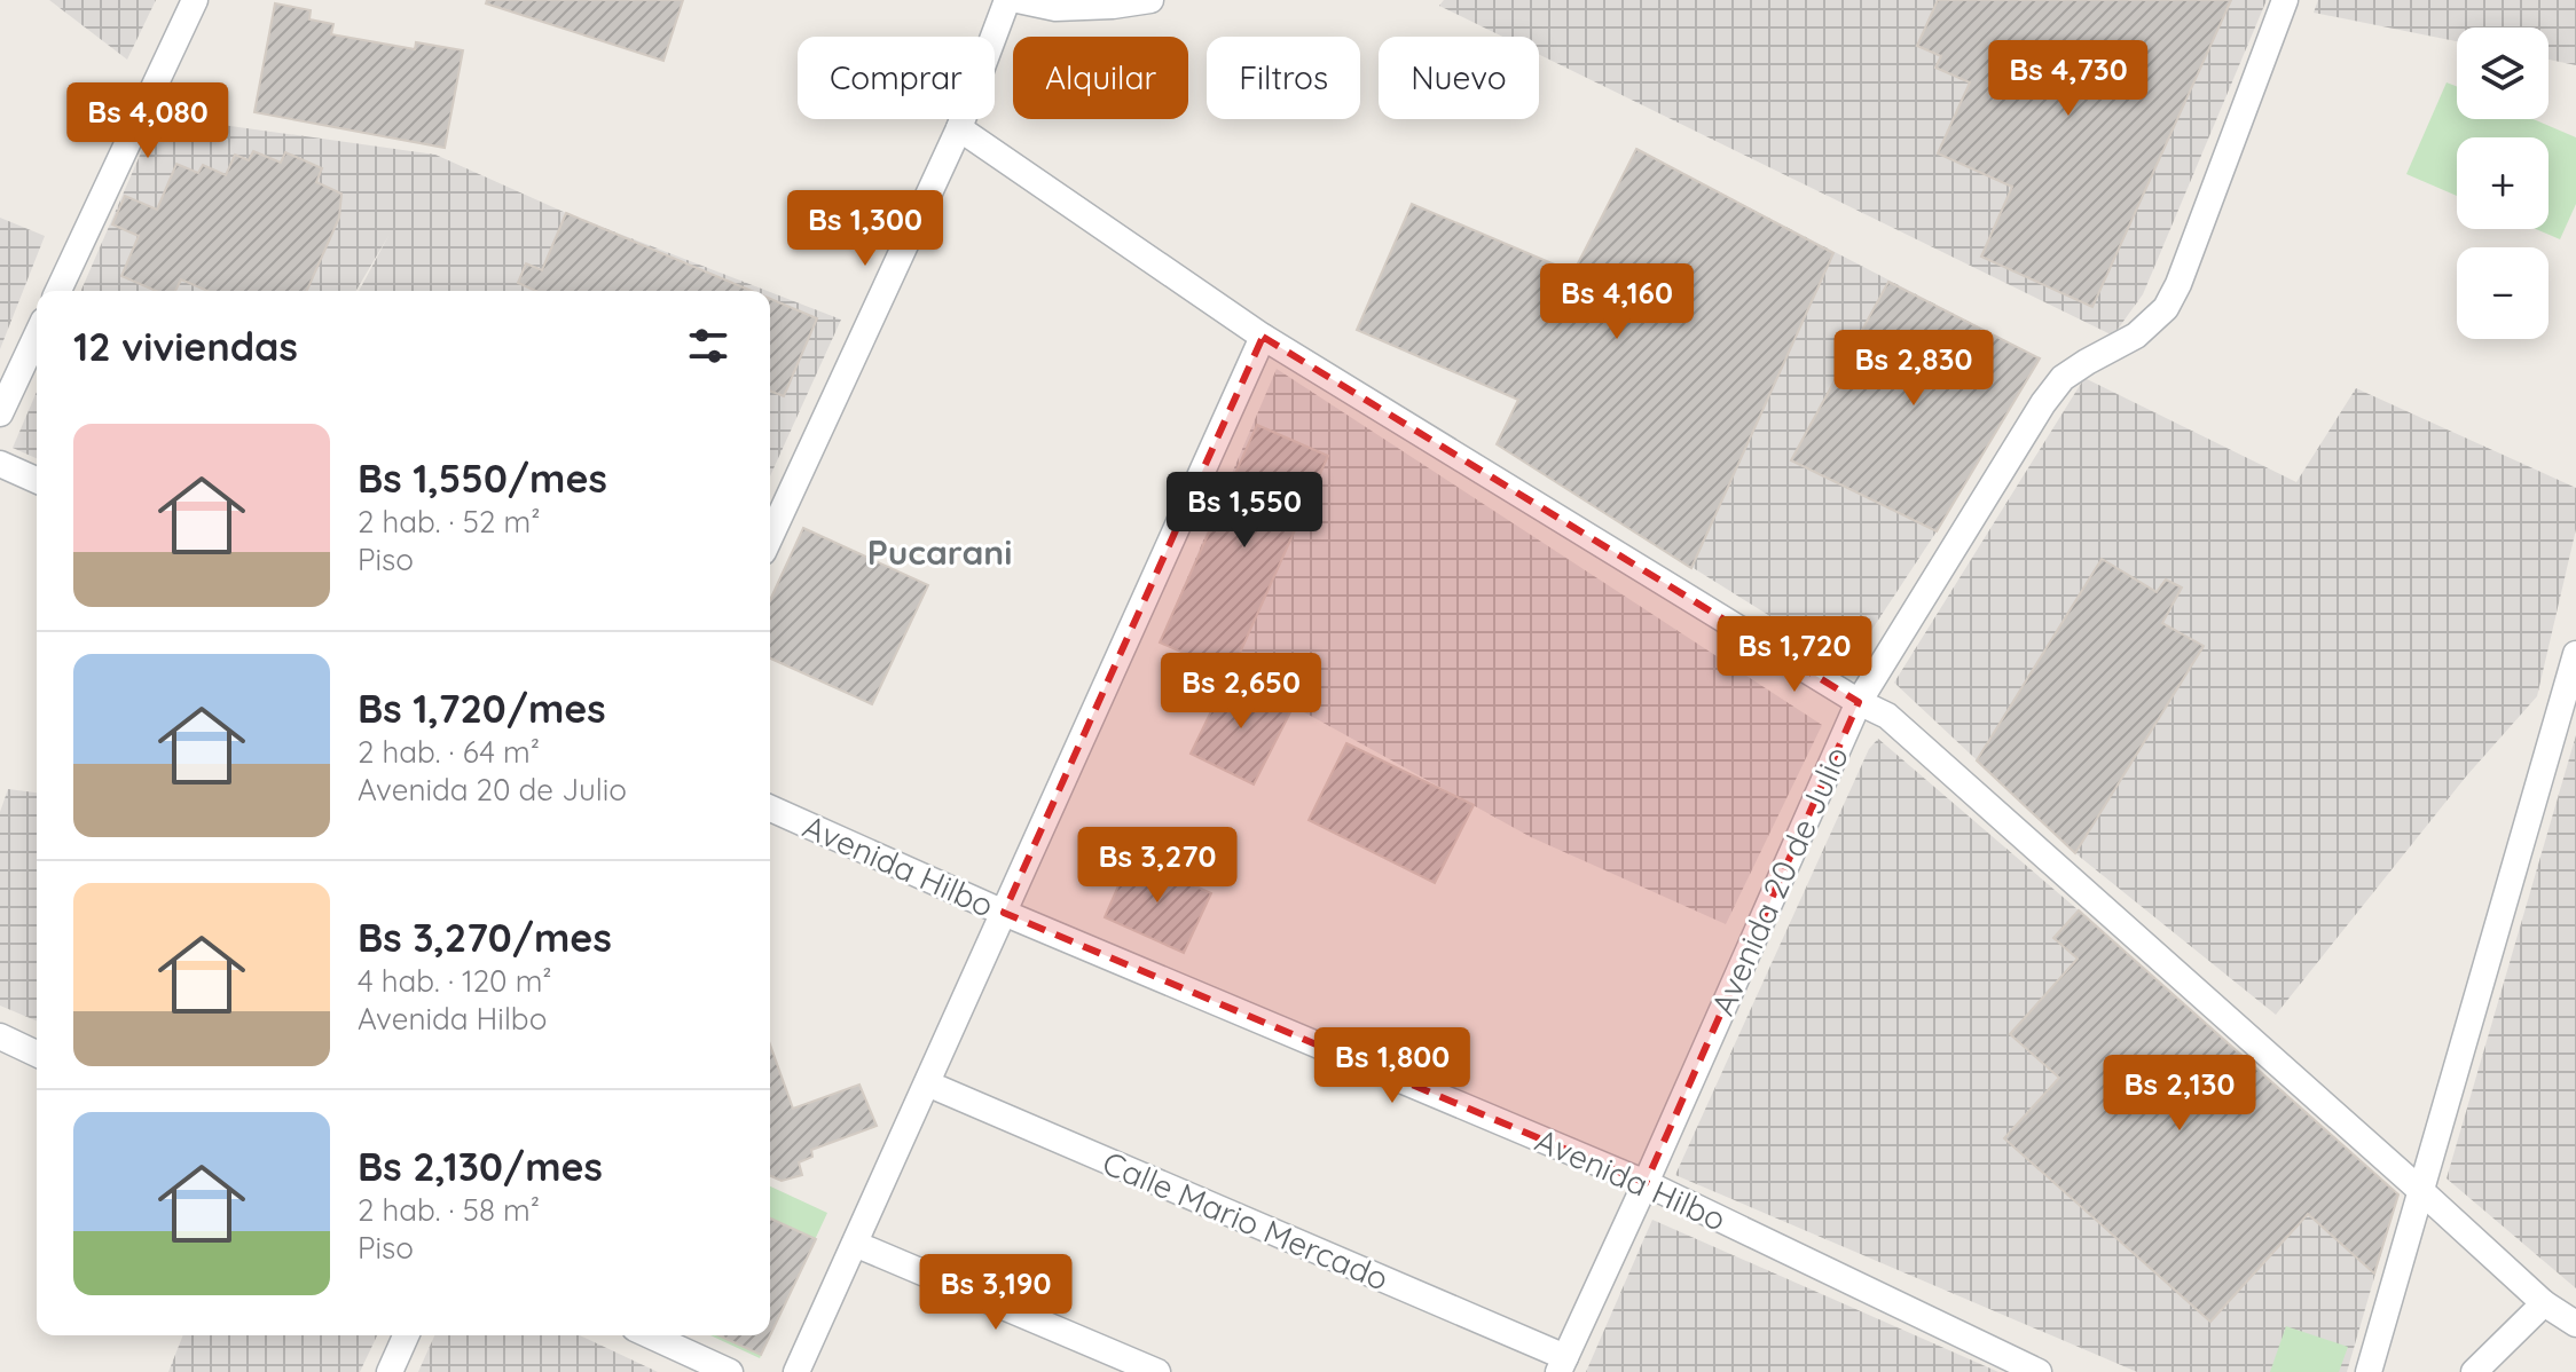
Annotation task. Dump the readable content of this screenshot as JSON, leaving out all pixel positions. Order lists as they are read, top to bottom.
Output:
{
  "streets": {
    "street": ["Avenida Hilbo", "Avenida 20 de Julio", "Calle Mario Mercado"]
  },
  "crossings": [
    ["Avenida Hilbo", "Avenida 20 de Julio"],
    ["Avenida 20 de Julio", "Calle Mario Mercado"]
  ],
  "districts": ["Pucarani"],
  "page": {
    "map_buttons": ["+", "−"],
    "chip": [
      "Comprar",
      "Alquilar",
      "Filtros",
      "Nuevo"
    ],
    "price": [
      "Bs 4,730",
      "Bs 4,080",
      "Bs 1,300",
      "Bs 4,160",
      "Bs 2,830",
      "Bs 1,550",
      "Bs 1,720",
      "Bs 2,650",
      "Bs 3,270",
      "Bs 1,800",
      "Bs 2,130",
      "Bs 3,190"
    ],
    "heading": "12 viviendas",
    "list": [
      {
        "name": "Bs 1,550/mes",
        "note": "2 hab. · 52 m² · Piso"
      },
      {
        "name": "Bs 1,720/mes",
        "note": "2 hab. · 64 m² · Avenida 20 de Julio"
      },
      {
        "name": "Bs 3,270/mes",
        "note": "4 hab. · 120 m² · Avenida Hilbo"
      },
      {
        "name": "Bs 2,130/mes",
        "note": "2 hab. · 58 m² · Piso"
      }
    ]
  }
}
